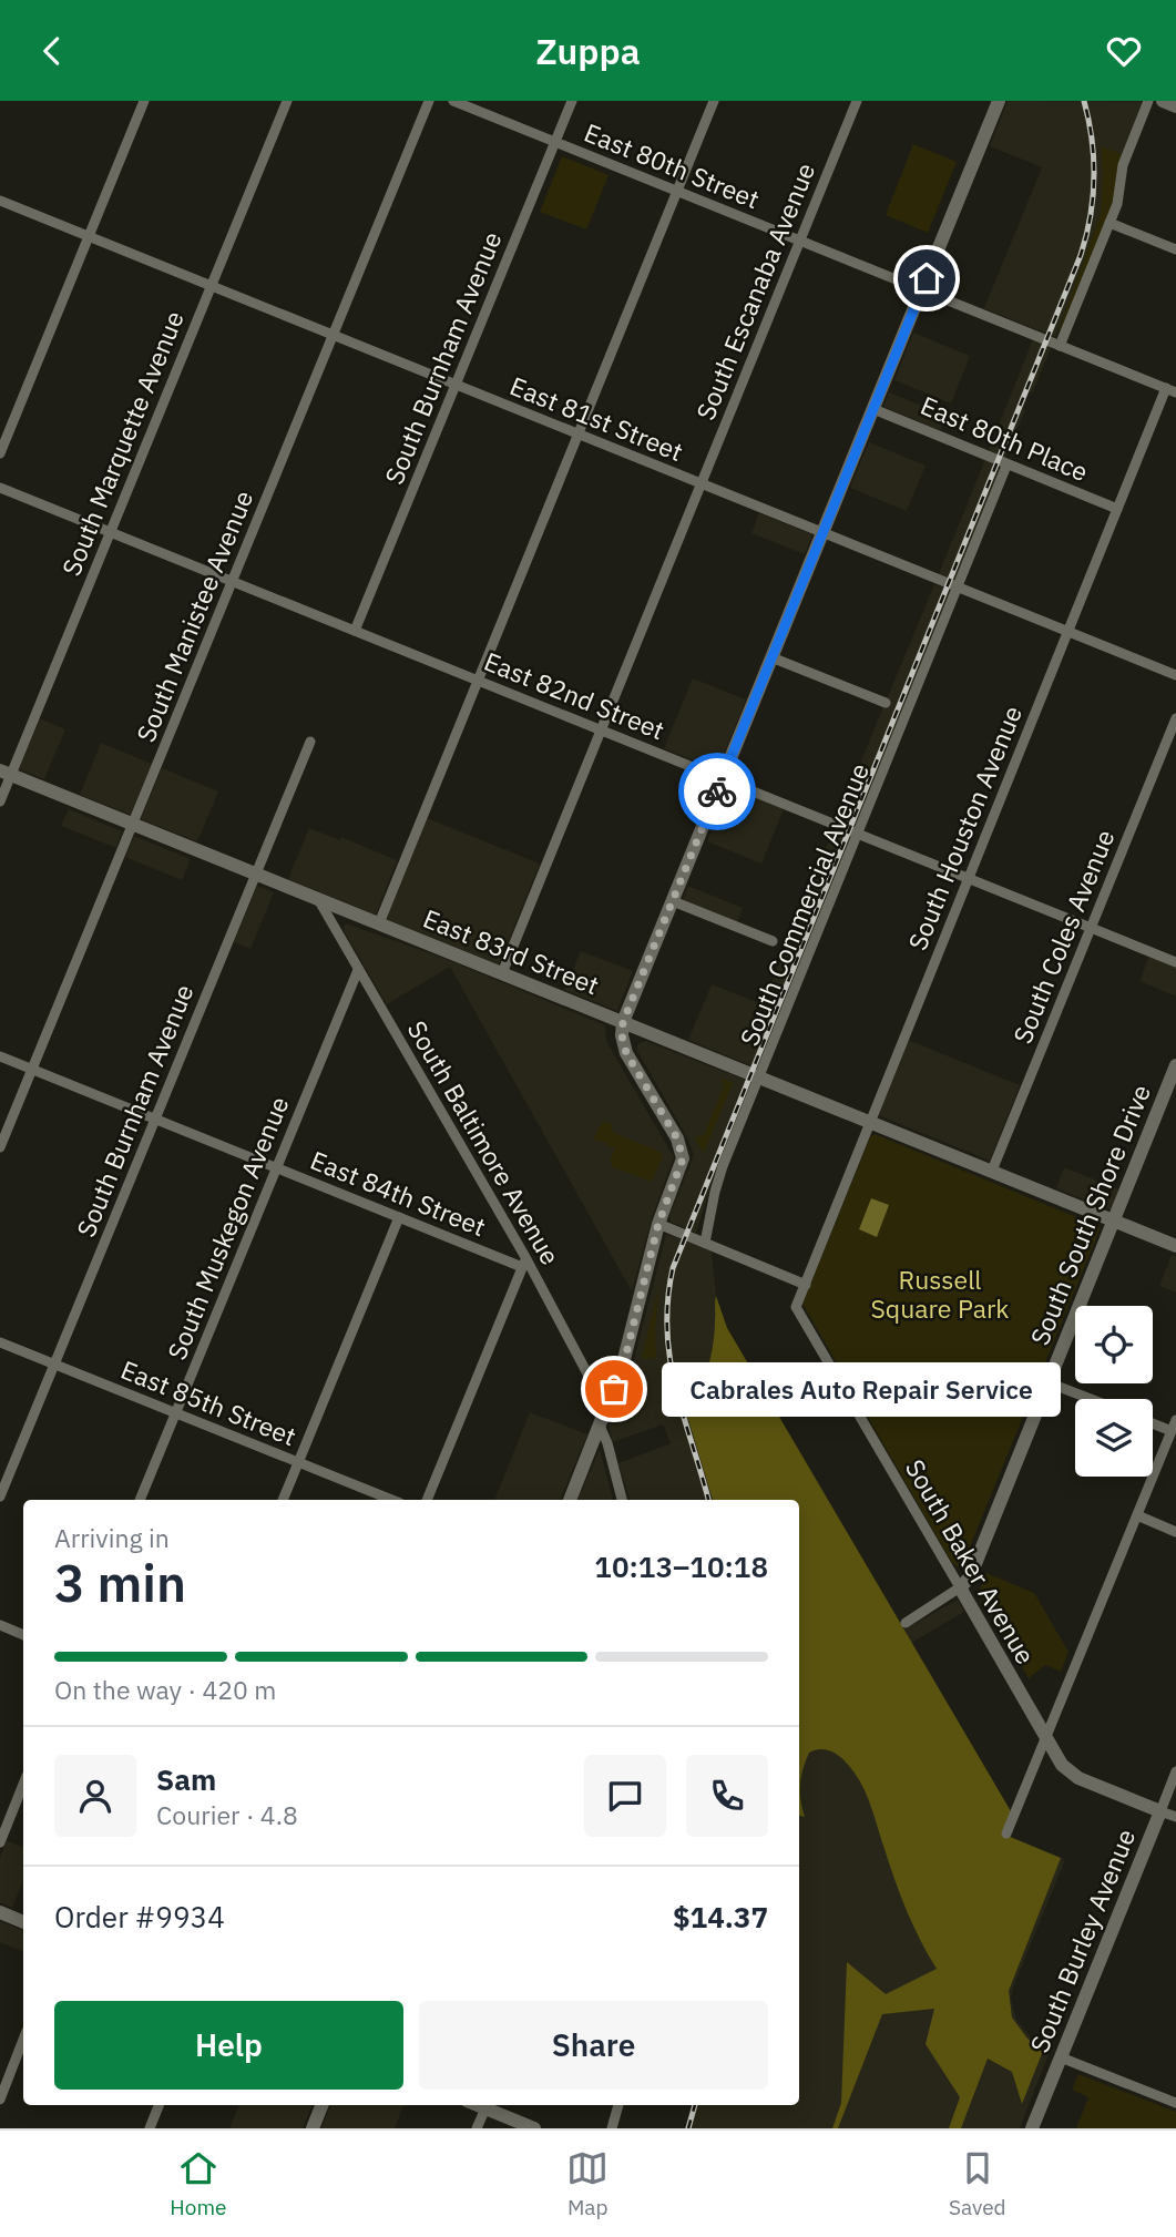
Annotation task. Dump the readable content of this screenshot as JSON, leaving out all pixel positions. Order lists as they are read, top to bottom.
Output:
{
  "streets": {
    "street": [
      "East 80th Street",
      "South Escanaba Avenue",
      "South Burnham Avenue",
      "East 81st Street",
      "East 80th Place",
      "South Marquette Avenue",
      "South Manistee Avenue",
      "East 82nd Street",
      "South Houston Avenue",
      "South Commercial Avenue",
      "South Coles Avenue",
      "East 83rd Street",
      "South Baltimore Avenue",
      "East 84th Street",
      "South South Shore Drive",
      "South Muskegon Avenue",
      "East 85th Street",
      "South Baker Avenue",
      "South Burley Avenue"
    ]
  },
  "crossings": [
    ["East 80th Street", "South Escanaba Avenue"],
    ["East 80th Street", "South Burnham Avenue"],
    ["East 80th Street", "South Houston Avenue"],
    ["South Escanaba Avenue", "East 81st Street"],
    ["South Escanaba Avenue", "East 82nd Street"],
    ["South Escanaba Avenue", "East 83rd Street"],
    ["South Burnham Avenue", "East 81st Street"],
    ["South Burnham Avenue", "East 82nd Street"],
    ["South Burnham Avenue", "East 83rd Street"],
    ["South Burnham Avenue", "East 84th Street"],
    ["South Burnham Avenue", "East 85th Street"],
    ["East 81st Street", "South Marquette Avenue"],
    ["East 81st Street", "South Manistee Avenue"],
    ["East 81st Street", "South Houston Avenue"],
    ["East 81st Street", "South Commercial Avenue"],
    ["East 80th Place", "South Houston Avenue"],
    ["East 80th Place", "South Commercial Avenue"],
    ["South Marquette Avenue", "East 82nd Street"],
    ["South Marquette Avenue", "East 83rd Street"],
    ["South Manistee Avenue", "East 82nd Street"],
    ["South Manistee Avenue", "East 83rd Street"],
    ["South Manistee Avenue", "East 84th Street"],
    ["East 82nd Street", "South Houston Avenue"],
    ["East 82nd Street", "South Commercial Avenue"],
    ["East 82nd Street", "South Coles Avenue"],
    ["South Houston Avenue", "East 83rd Street"],
    ["South Houston Avenue", "South Baker Avenue"],
    ["South Commercial Avenue", "East 83rd Street"],
    ["South Coles Avenue", "East 83rd Street"],
    ["East 83rd Street", "South Baltimore Avenue"],
    ["East 83rd Street", "South South Shore Drive"],
    ["South Baltimore Avenue", "East 84th Street"],
    ["South Baltimore Avenue", "South Muskegon Avenue"],
    ["East 84th Street", "South Muskegon Avenue"],
    ["South South Shore Drive", "South Baker Avenue"],
    ["South Muskegon Avenue", "East 85th Street"],
    ["South Baker Avenue", "South Burley Avenue"]
  ],
  "parks": ["Russell Square Park"],
  "places": ["Cabrales Auto Repair Service"],
  "page": {
    "header": "Zuppa",
    "bubble": "Cabrales Auto Repair Service",
    "heading": ["3 min", "Arriving in", "10:13–10:18"],
    "panel": [
      "Sam",
      "Courier · 4.8",
      "Order #9934",
      "$14.37"
    ],
    "bar": "On the way · 420 m",
    "buttons": ["Help", "Share"],
    "tabs": ["Home", "Map", "Saved"]
  }
}
